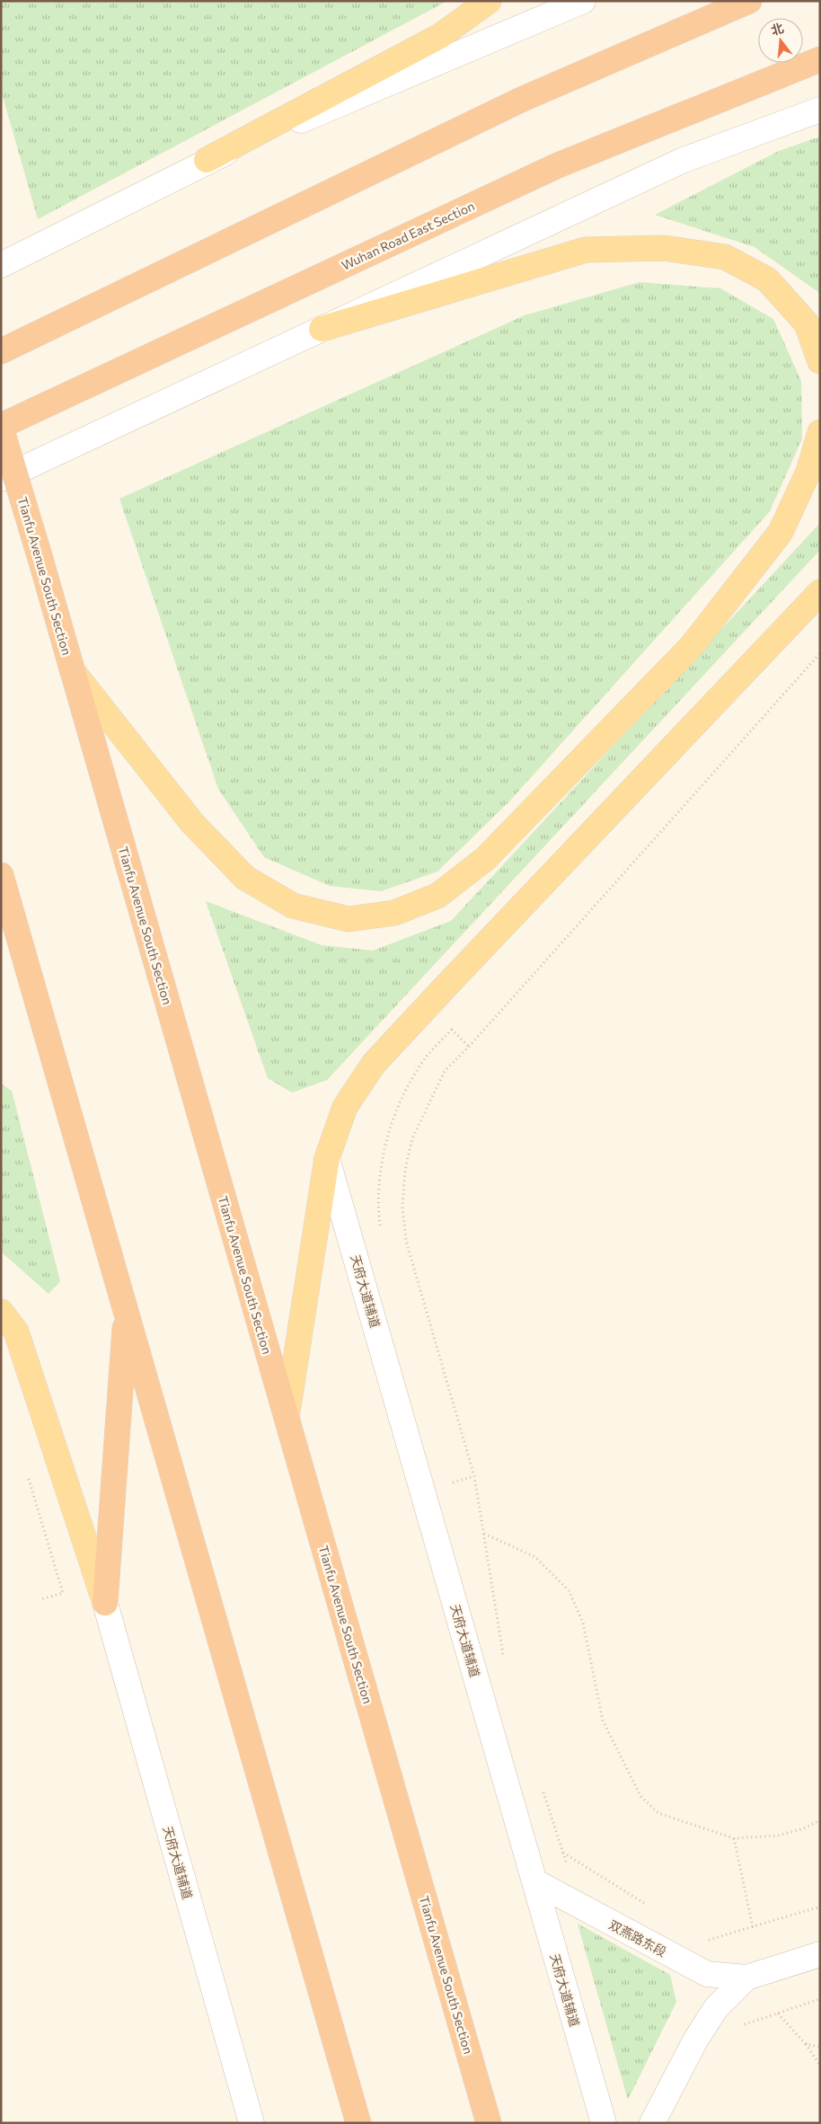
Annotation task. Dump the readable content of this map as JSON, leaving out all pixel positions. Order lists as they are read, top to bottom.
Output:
{
  "streets": {
    "highway": ["Wuhan Road East Section", "Tianfu Avenue South Section"],
    "street": ["天府大道辅道", "双燕路东段"]
  },
  "crossings": [
    ["Wuhan Road East Section", "Tianfu Avenue South Section"],
    ["天府大道辅道", "双燕路东段"]
  ],
  "north": "top"
}
